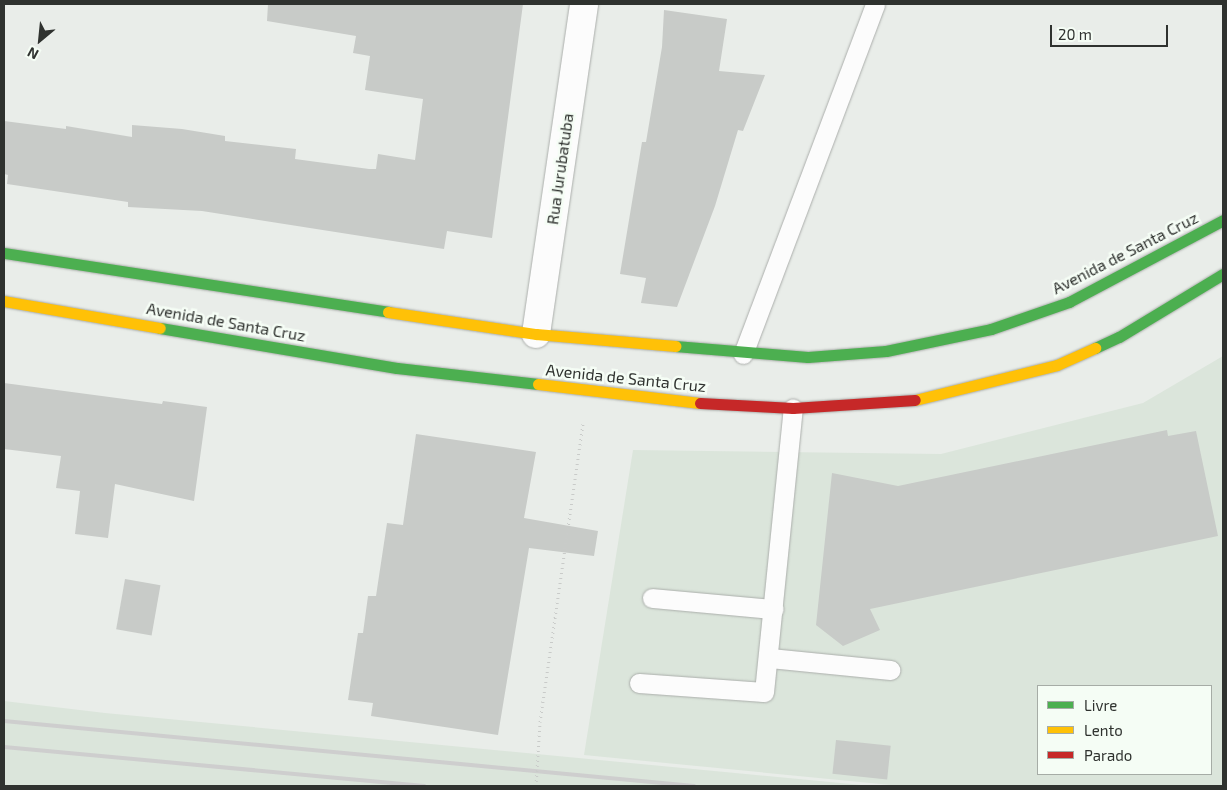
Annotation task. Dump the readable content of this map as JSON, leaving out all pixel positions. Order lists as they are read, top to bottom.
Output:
{
  "streets": {
    "main road": ["Avenida de Santa Cruz"],
    "street": ["Rua Jurubatuba"]
  },
  "crossings": [
    ["Rua Jurubatuba", "Avenida de Santa Cruz"]
  ],
  "legend": ["Livre", "Lento", "Parado"],
  "scale_bar": "20 m",
  "north": "bottom left"
}
